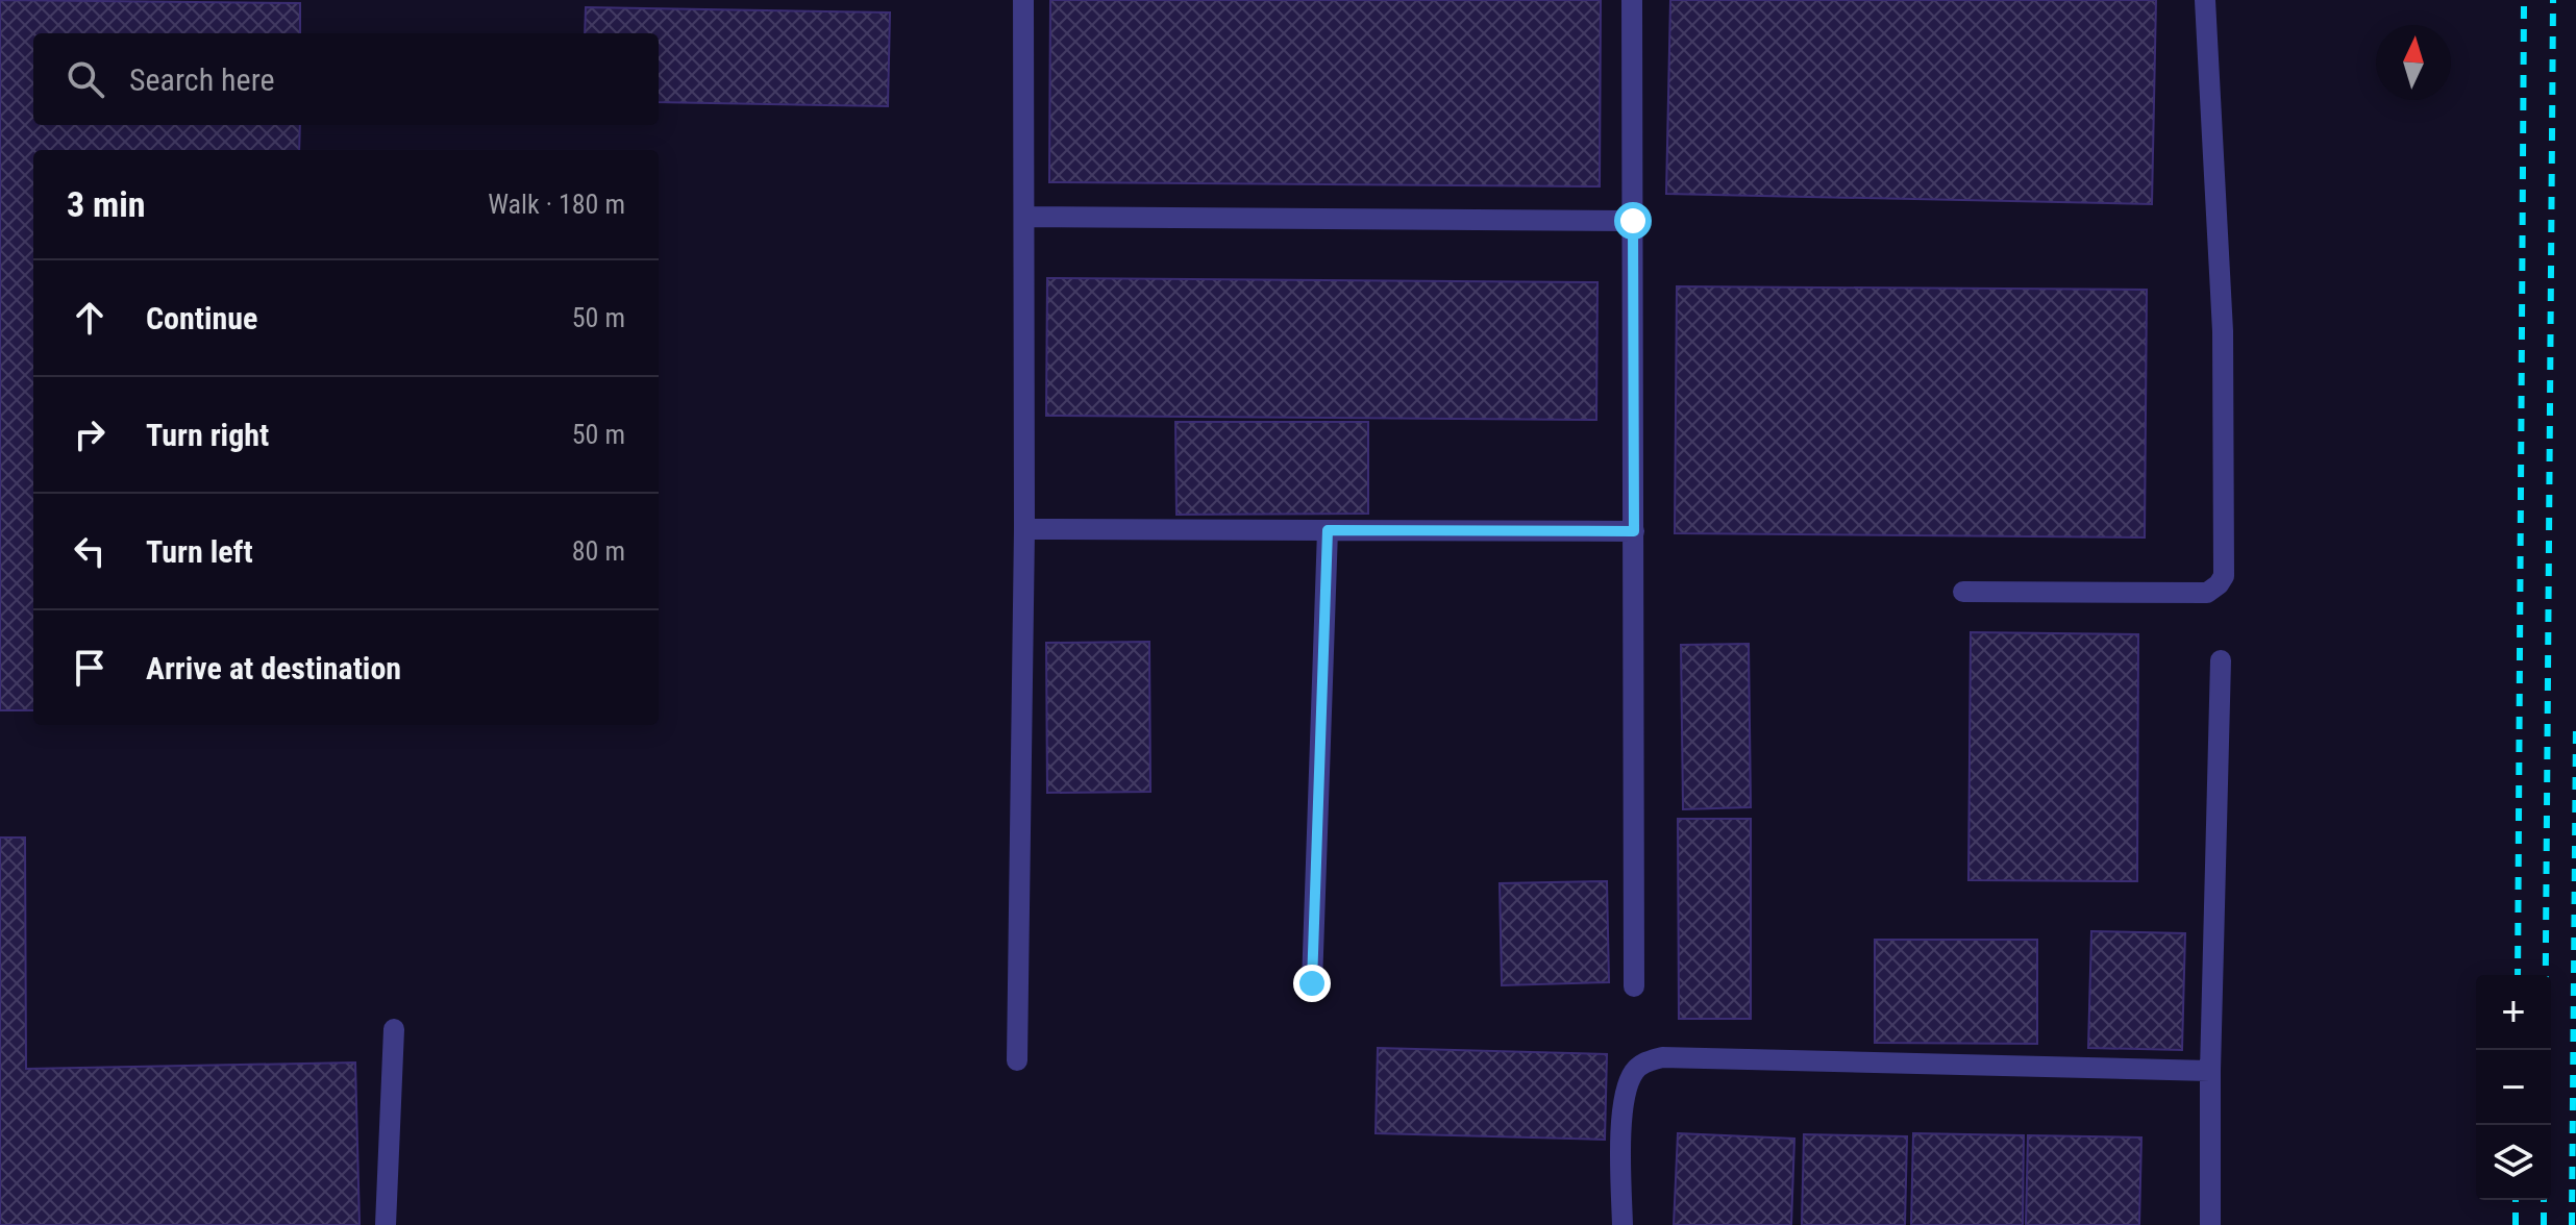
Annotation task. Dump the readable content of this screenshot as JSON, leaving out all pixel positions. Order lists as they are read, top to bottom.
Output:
{
  "north": "top",
  "page": {
    "search": "Search here",
    "heading": ["3 min", "Walk · 180 m"],
    "list": [
      ["Continue", "50 m"],
      ["Turn right", "50 m"],
      ["Turn left", "80 m"],
      "Arrive at destination"
    ],
    "map_buttons": ["+", "−"]
  }
}
